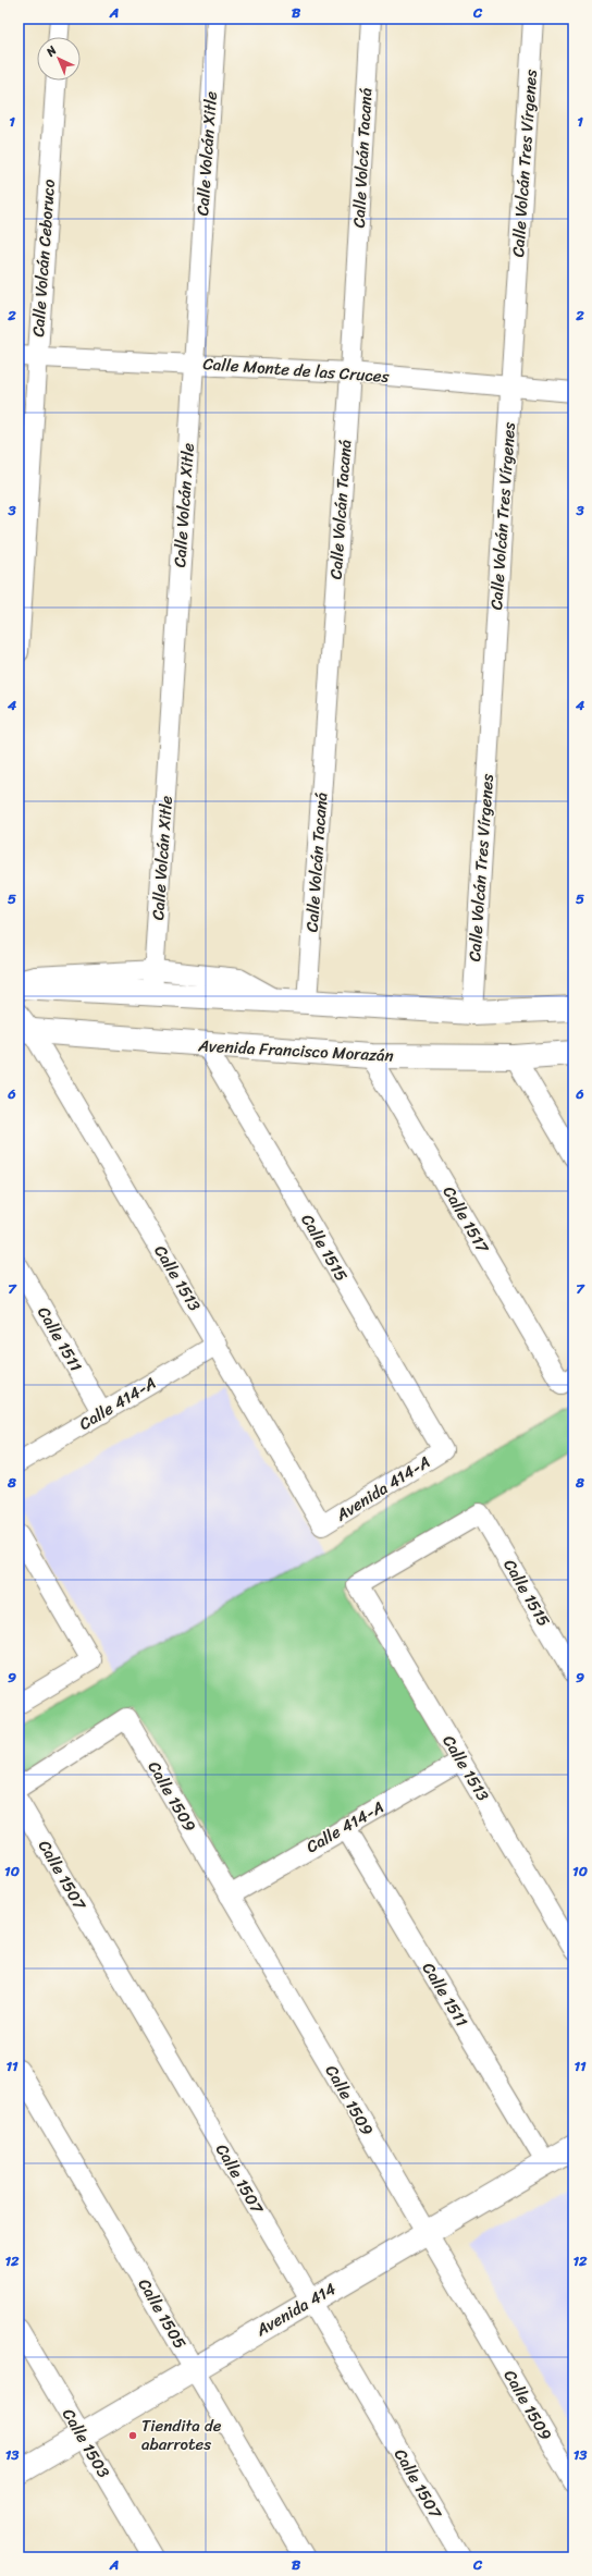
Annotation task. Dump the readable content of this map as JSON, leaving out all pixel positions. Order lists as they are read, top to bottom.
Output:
{
  "streets": {
    "street": [
      "Calle Volcán Xitle",
      "Calle Volcán Tacaná",
      "Calle Volcán Tres Vírgenes",
      "Calle Volcán Ceboruco",
      "Calle Monte de las Cruces",
      "Avenida Francisco Morazán",
      "Calle 1517",
      "Calle 1515",
      "Calle 1513",
      "Calle 1511",
      "Calle 414-A",
      "Avenida 414-A",
      "Calle 1509",
      "Calle 1507",
      "Avenida 414",
      "Calle 1505",
      "Calle 1503"
    ]
  },
  "crossings": [
    ["Calle Volcán Xitle", "Calle Monte de las Cruces"],
    ["Calle Volcán Tacaná", "Calle Monte de las Cruces"],
    ["Calle Volcán Tres Vírgenes", "Calle Monte de las Cruces"],
    ["Calle Volcán Ceboruco", "Calle Monte de las Cruces"],
    ["Avenida Francisco Morazán", "Calle 1517"],
    ["Avenida Francisco Morazán", "Calle 1515"],
    ["Avenida Francisco Morazán", "Calle 1513"],
    ["Calle 1515", "Calle 1513"],
    ["Calle 1515", "Avenida 414-A"],
    ["Calle 1513", "Calle 414-A"],
    ["Calle 1513", "Avenida 414-A"],
    ["Calle 1511", "Calle 414-A"],
    ["Calle 1511", "Avenida 414"],
    ["Calle 414-A", "Calle 1509"],
    ["Calle 1509", "Avenida 414"],
    ["Calle 1507", "Avenida 414"],
    ["Avenida 414", "Calle 1505"],
    ["Avenida 414", "Calle 1503"]
  ],
  "places": ["Tiendita de abarrotes"],
  "north": "top left",
  "grid": {
    "columns": ["A", "B", "C"],
    "rows": [
      "1",
      "2",
      "3",
      "4",
      "5",
      "6",
      "7",
      "8",
      "9",
      "10",
      "11",
      "12",
      "13"
    ]
  }
}
